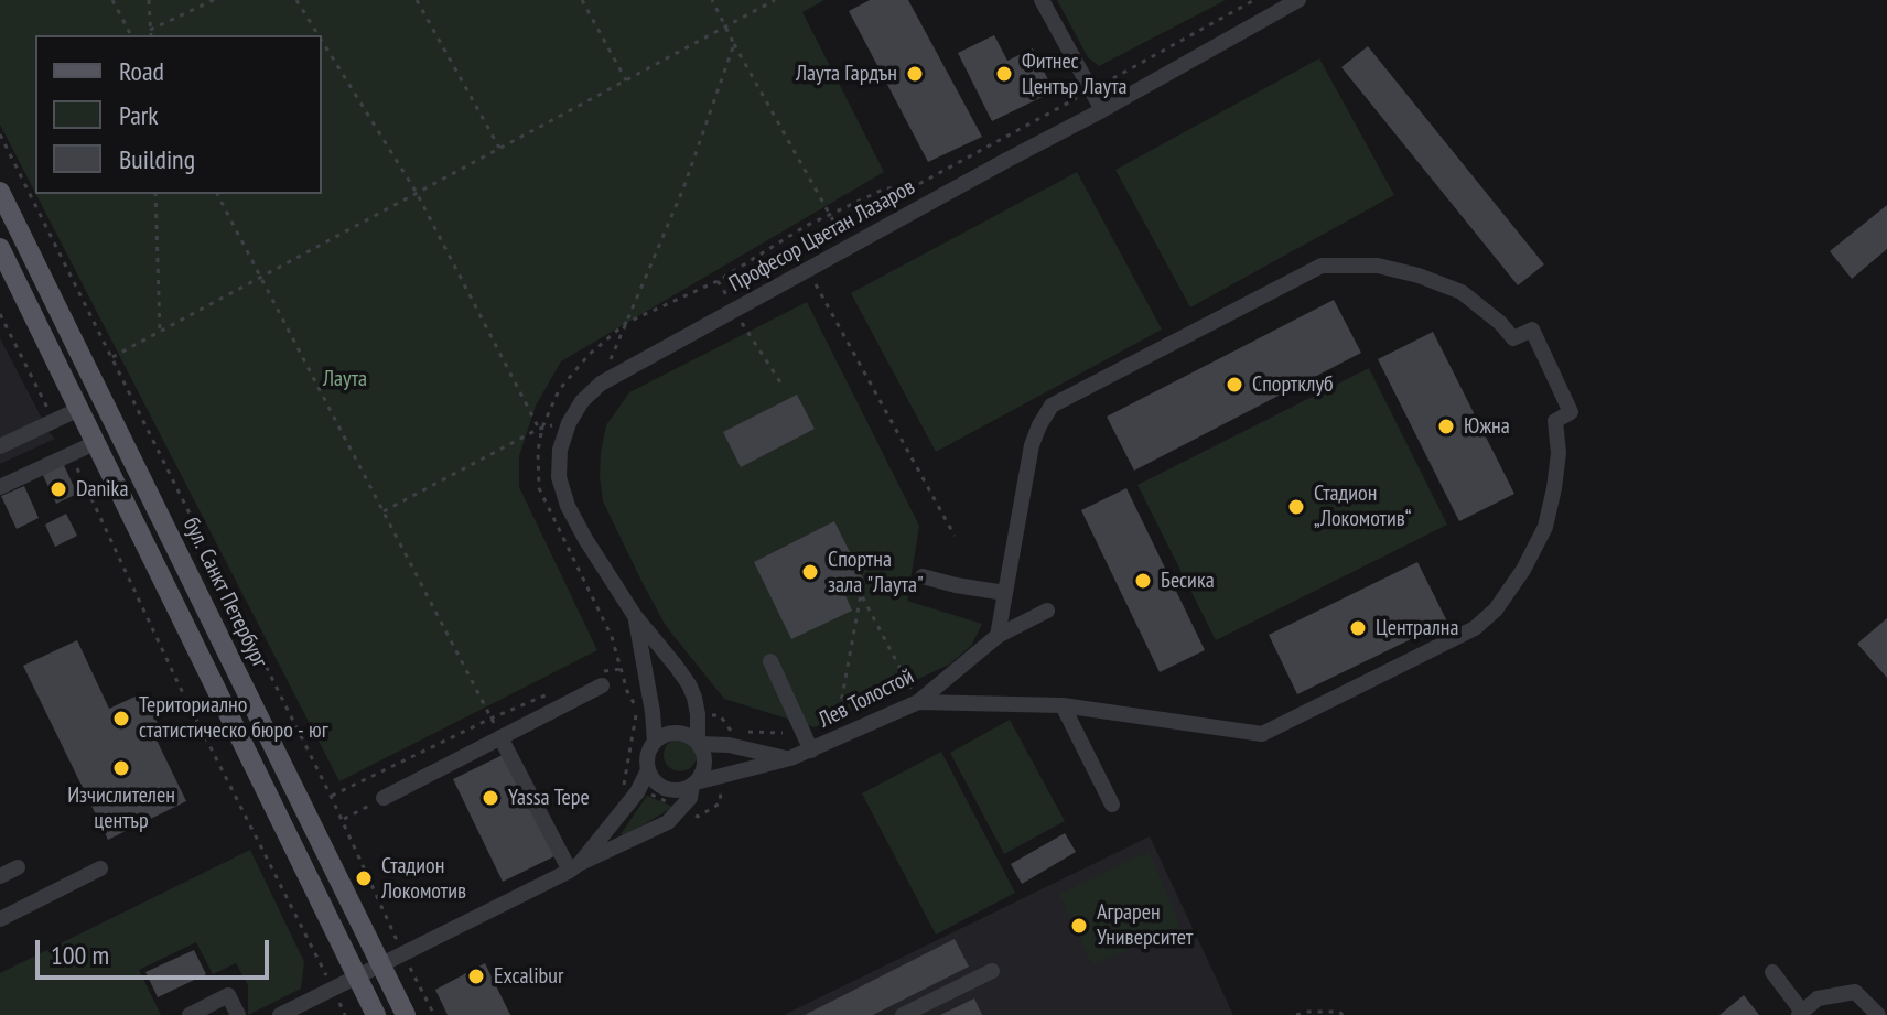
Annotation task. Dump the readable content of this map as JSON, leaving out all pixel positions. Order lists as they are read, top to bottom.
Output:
{
  "streets": {
    "main road": ["бул. Санкт Петербург"],
    "street": ["Професор Цветан Лазаров", "Лев Толостой"]
  },
  "crossings": [
    ["Професор Цветан Лазаров", "Лев Толостой"]
  ],
  "parks": ["Лаута"],
  "places": [
    "Лаута Гардън",
    "Фитнес Център Лаута",
    "Спортклуб",
    "Южна",
    "Danika",
    "Стадион „Локомотив“",
    "Спортна зала \"Лаута\"",
    "Бесика",
    "Централна",
    "Териториално статистическо бюро - юг",
    "Изчислителен център",
    "Yassa Tepe",
    "Стадион Локомотив",
    "Аграрен Университет",
    "Excalibur"
  ],
  "legend": ["Road", "Park", "Building"],
  "scale_bar": "100 m"
}
